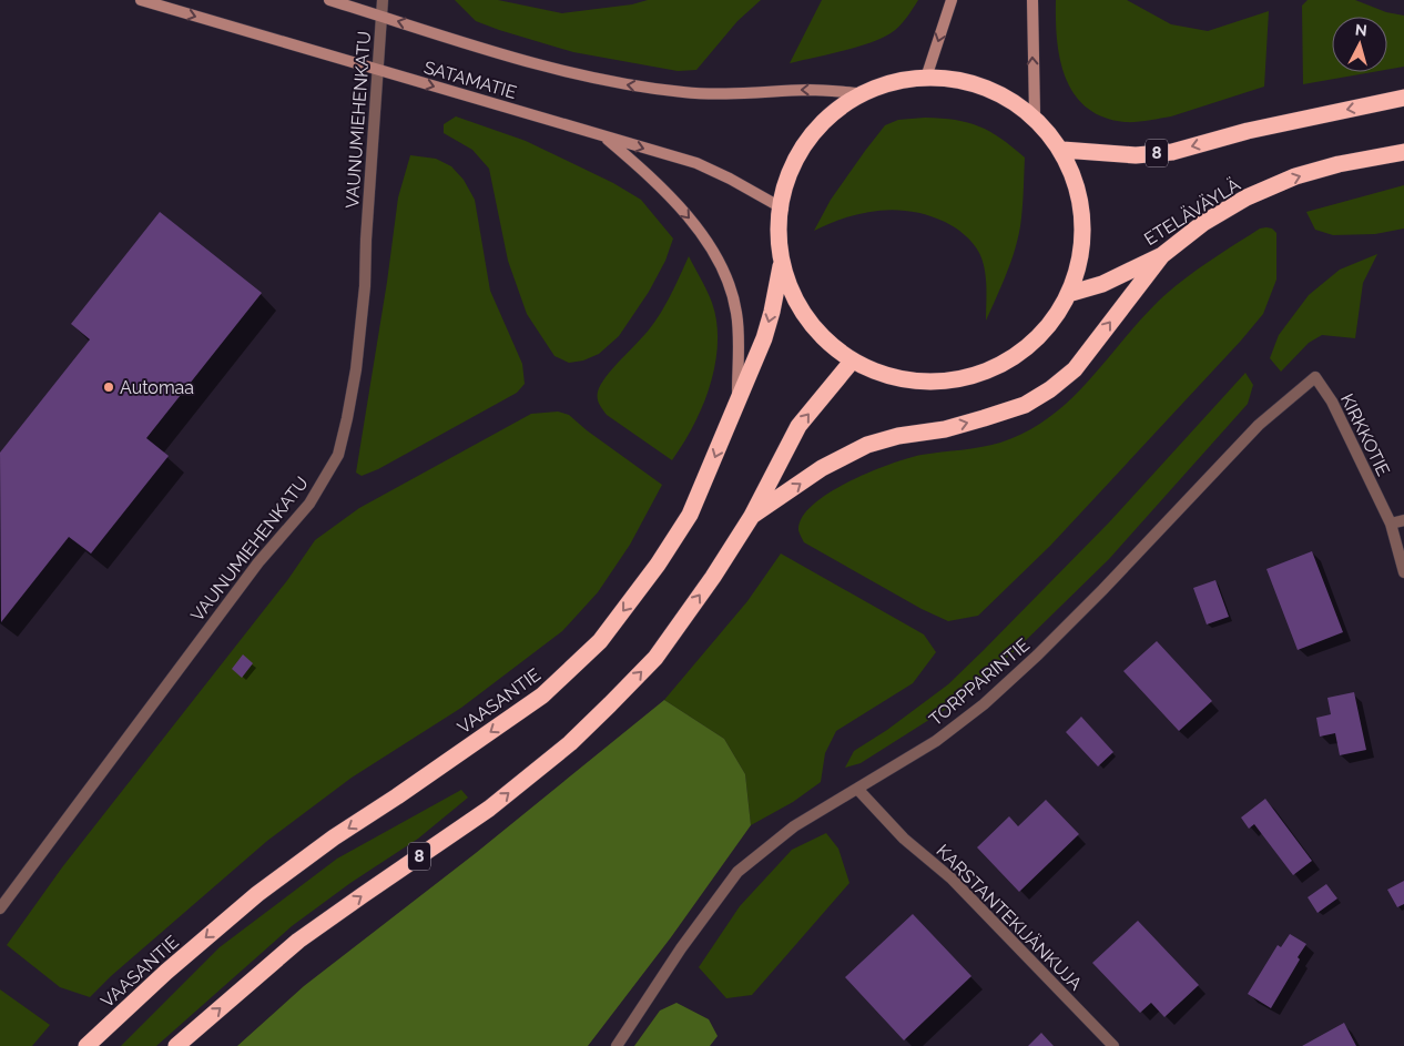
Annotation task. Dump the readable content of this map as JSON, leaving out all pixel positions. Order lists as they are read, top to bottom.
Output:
{
  "streets": {
    "highway": ["8", "ETELÄVÄYLÄ", "VAASANTIE"],
    "main road": ["SATAMATIE"],
    "street": [
      "VAUNUMIEHENKATU",
      "KIRKKOTIE",
      "TORPPARINTIE",
      "KARSTANTEKIJÄNKUJA"
    ]
  },
  "crossings": [
    ["SATAMATIE", "VAUNUMIEHENKATU"],
    ["KIRKKOTIE", "TORPPARINTIE"],
    ["TORPPARINTIE", "KARSTANTEKIJÄNKUJA"]
  ],
  "places": ["Automaa"],
  "north": "top"
}
